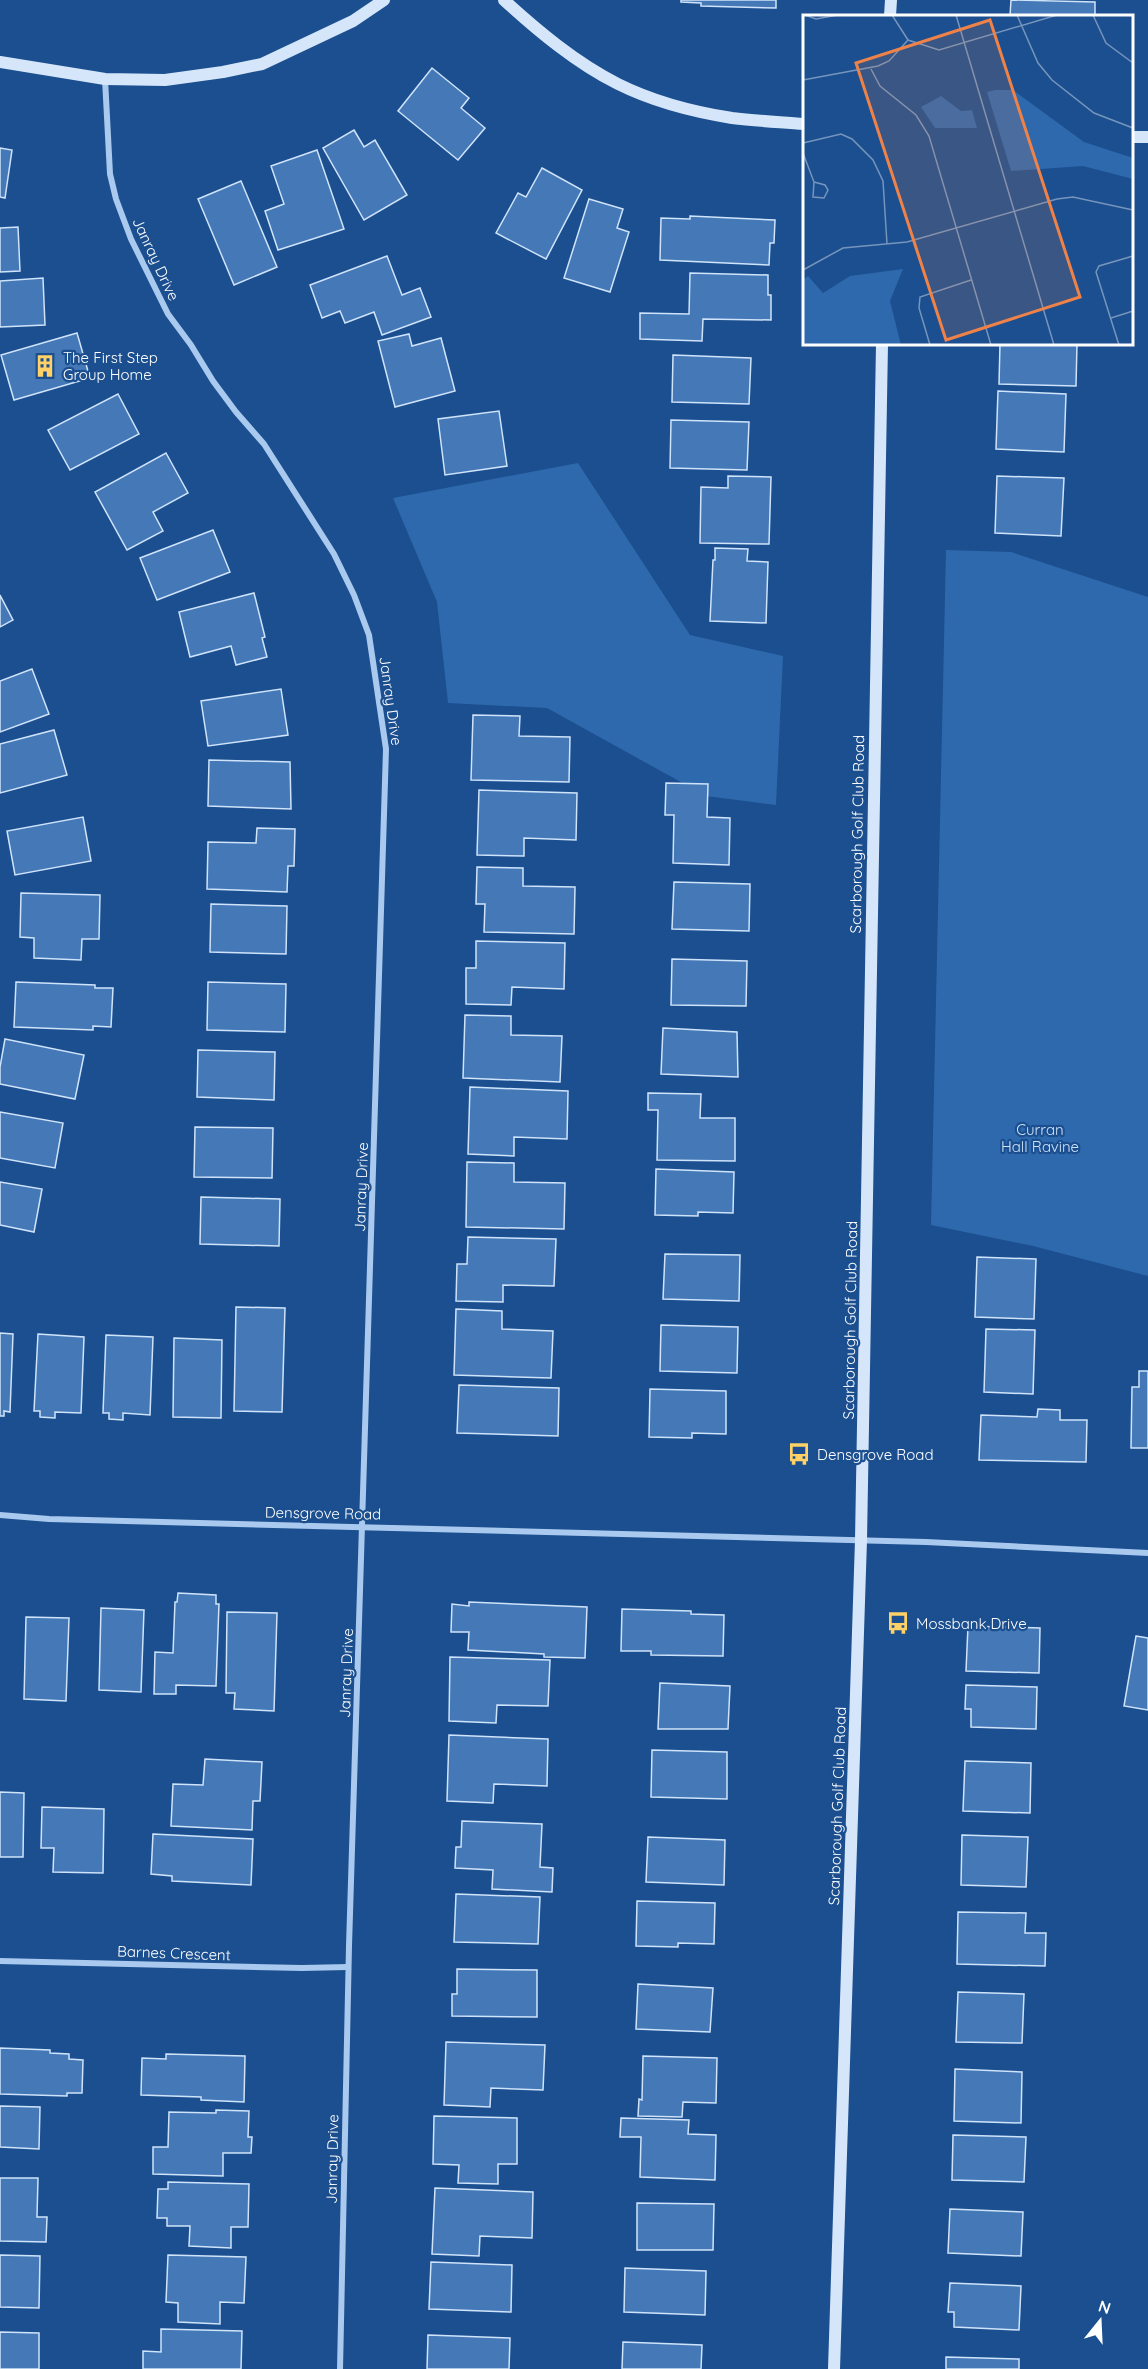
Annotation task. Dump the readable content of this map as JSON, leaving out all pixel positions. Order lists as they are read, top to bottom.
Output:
{
  "streets": {
    "street": [
      "Janray Drive",
      "Scarborough Golf Club Road",
      "Densgrove Road",
      "Barnes Crescent"
    ]
  },
  "crossings": [
    ["Janray Drive", "Densgrove Road"],
    ["Janray Drive", "Barnes Crescent"],
    ["Scarborough Golf Club Road", "Densgrove Road"]
  ],
  "parks": ["Curran Hall Ravine"],
  "places": {
    "building": ["The First Step Group Home"],
    "bus stop": ["Densgrove Road", "Mossbank Drive"]
  },
  "north": "top"
}
